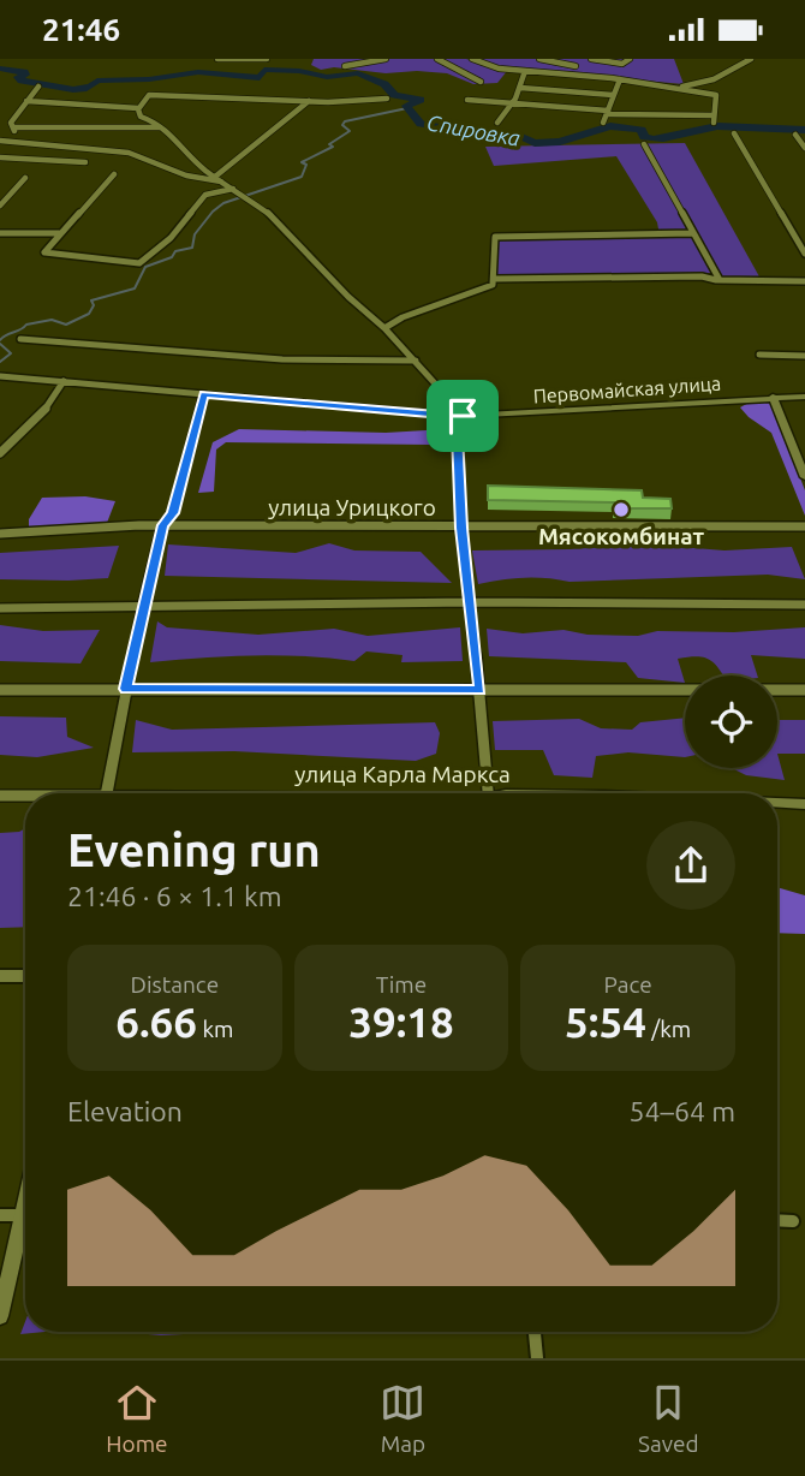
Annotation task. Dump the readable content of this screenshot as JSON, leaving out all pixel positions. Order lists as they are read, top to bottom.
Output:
{
  "streets": {
    "street": ["Первомайская улица", "улица Урицкого", "улица Карла Маркса"]
  },
  "water": ["Спировка"],
  "places": ["Мясокомбинат"],
  "page": {
    "status": "21:46",
    "heading": ["Evening run", "21:46 · 6 × 1.1 km"],
    "stats": [
      ["Distance", "6.66 km"],
      ["Time", "39:18"],
      ["Pace", "5:54 /km"]
    ],
    "chart": ["Elevation", "54–64 m"],
    "tabs": ["Home", "Map", "Saved"]
  }
}
